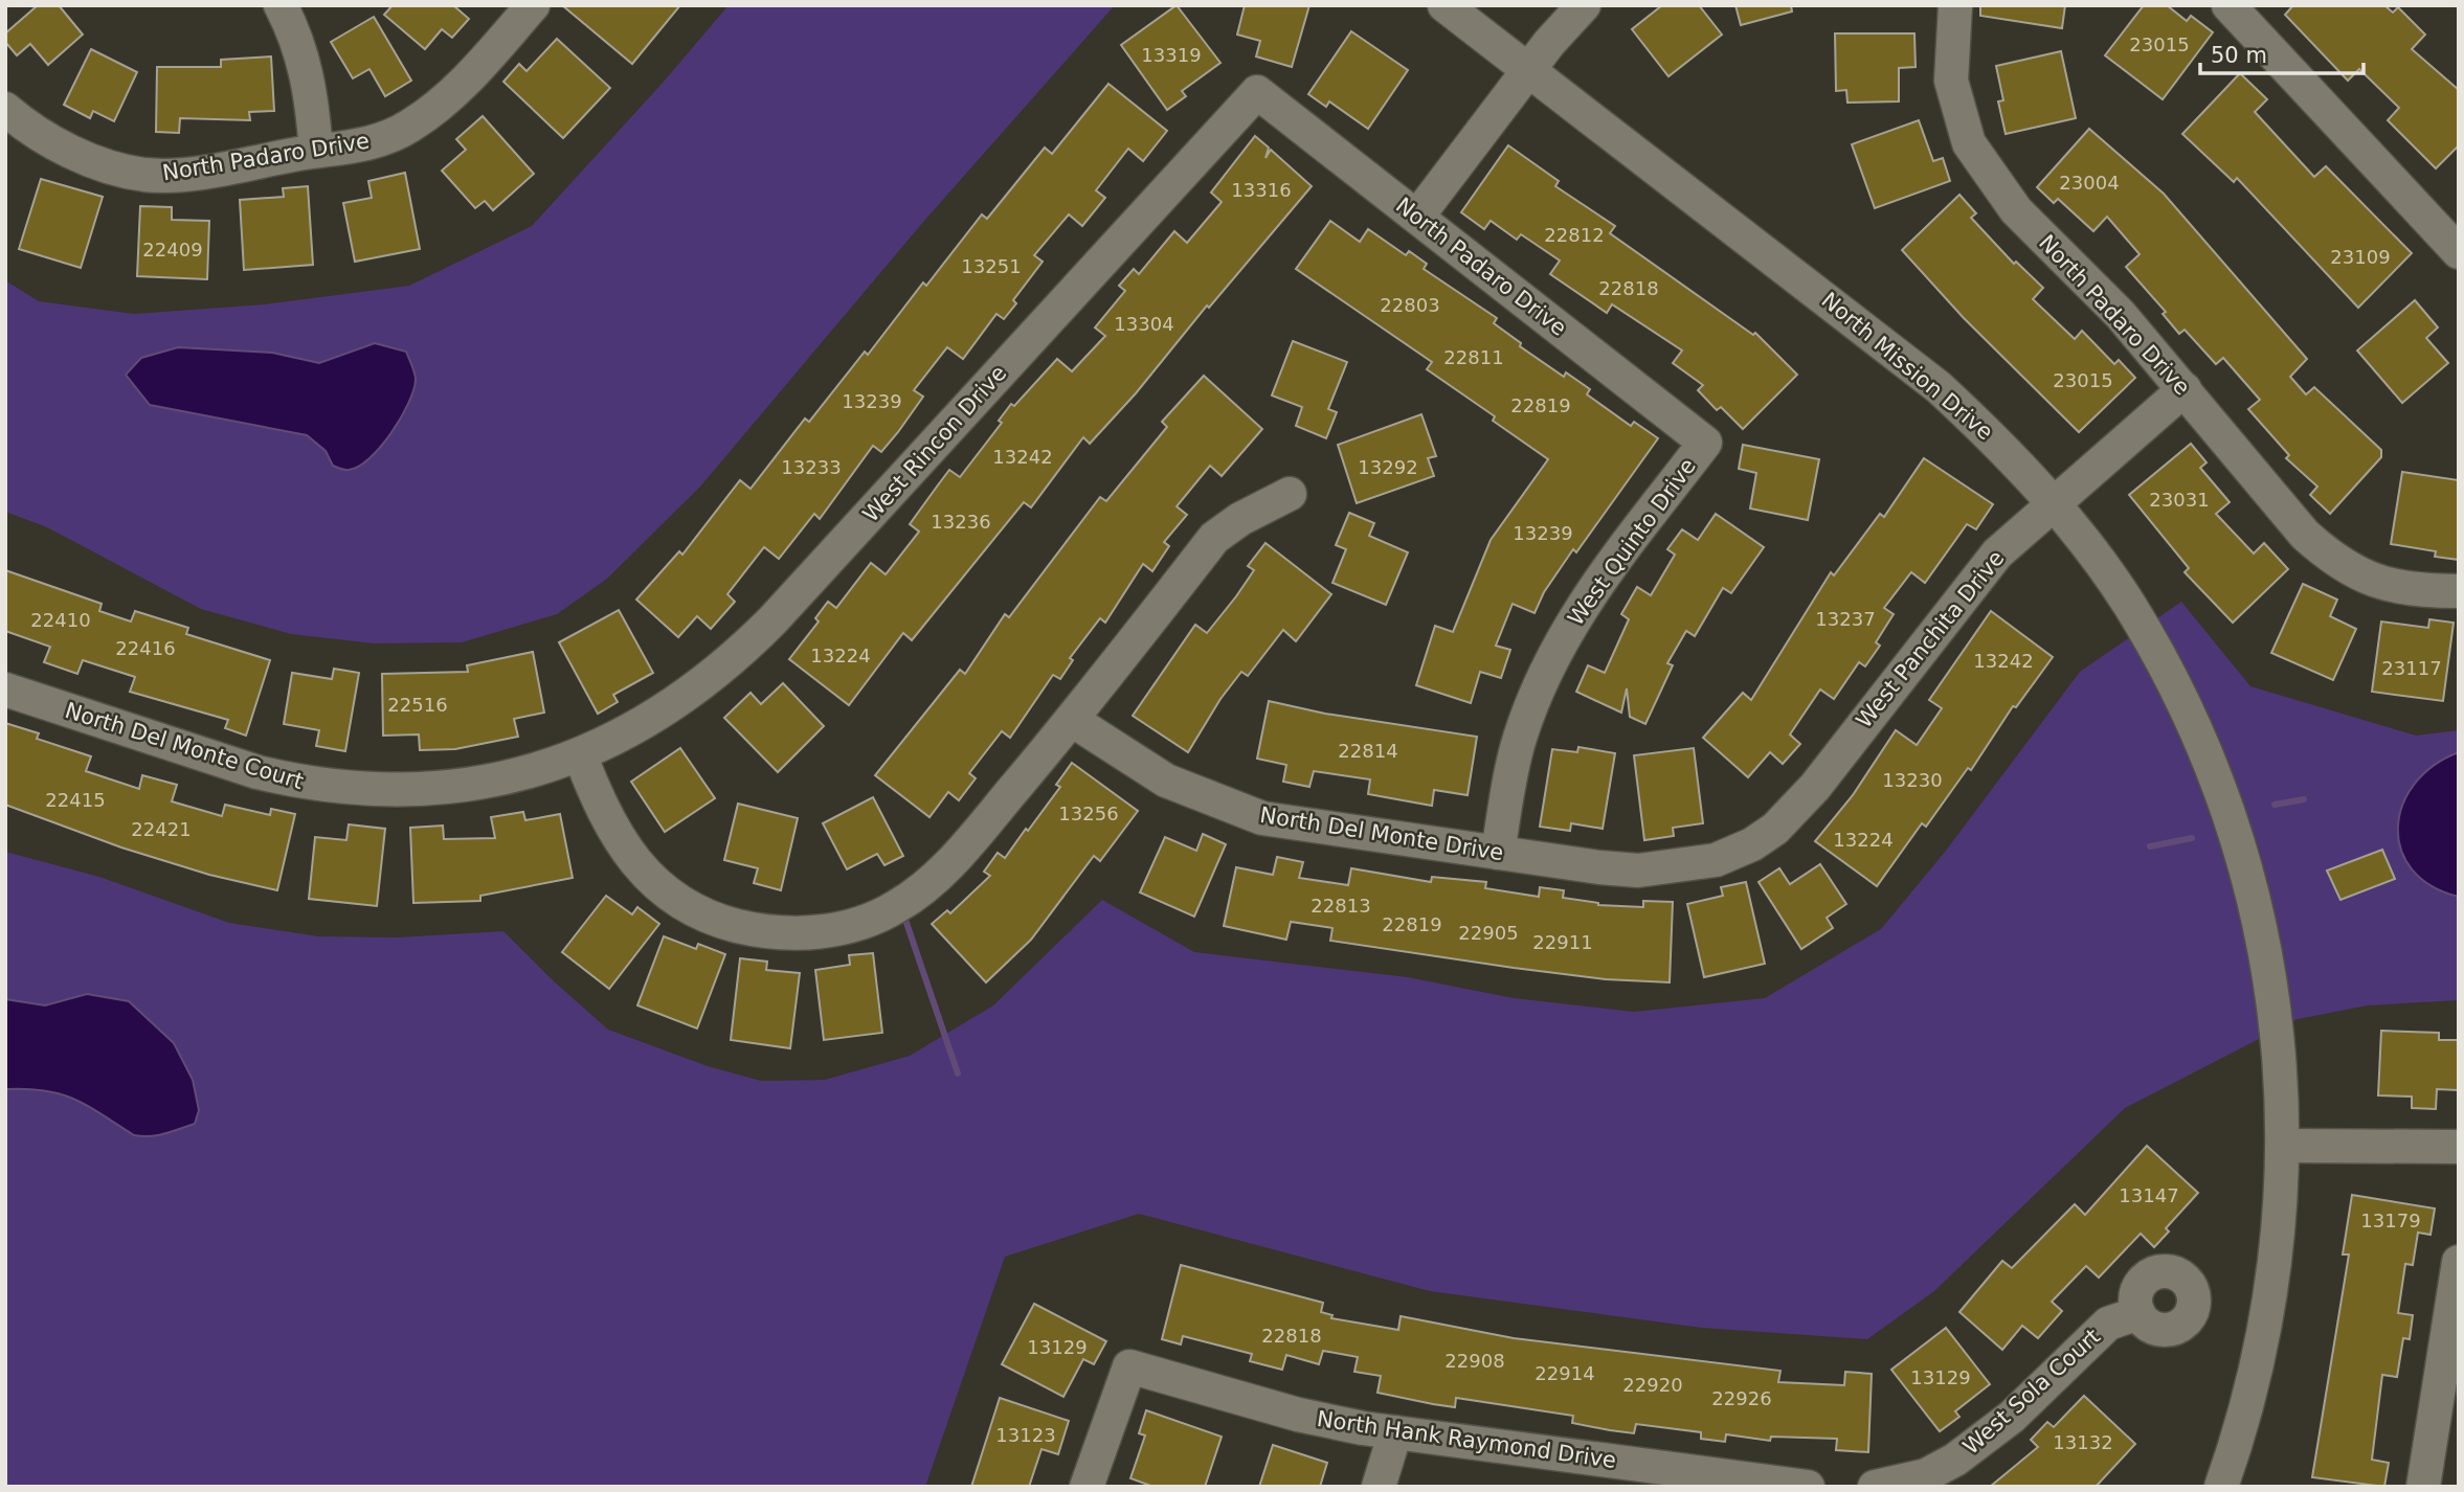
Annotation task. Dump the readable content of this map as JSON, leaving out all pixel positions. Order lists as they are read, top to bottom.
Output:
{
  "streets": {
    "street": [
      "North Padaro Drive",
      "North Mission Drive",
      "West Rincon Drive",
      "West Quinto Drive",
      "West Panchita Drive",
      "North Del Monte Court",
      "North Del Monte Drive",
      "West Sola Court",
      "North Hank Raymond Drive"
    ]
  },
  "crossings": [
    ["North Padaro Drive", "West Rincon Drive"],
    ["North Padaro Drive", "West Quinto Drive"],
    ["North Padaro Drive", "West Panchita Drive"],
    ["North Mission Drive", "West Panchita Drive"],
    ["West Rincon Drive", "North Del Monte Court"],
    ["West Quinto Drive", "North Del Monte Drive"],
    ["West Panchita Drive", "North Del Monte Drive"]
  ],
  "house_numbers": [
    "23015",
    "13319",
    "23004",
    "13316",
    "22812",
    "22409",
    "23109",
    "13251",
    "22818",
    "22803",
    "13304",
    "22811",
    "23015",
    "13239",
    "22819",
    "13242",
    "13233",
    "13292",
    "23031",
    "13236",
    "13239",
    "13237",
    "22410",
    "22416",
    "13224",
    "13242",
    "23117",
    "22516",
    "22814",
    "13230",
    "22415",
    "13256",
    "22421",
    "13224",
    "22813",
    "22819",
    "22905",
    "22911",
    "13147",
    "13179",
    "22818",
    "13129",
    "22908",
    "22914",
    "13129",
    "22920",
    "22926",
    "13123",
    "13132"
  ],
  "scale_bar": "50 m"
}
